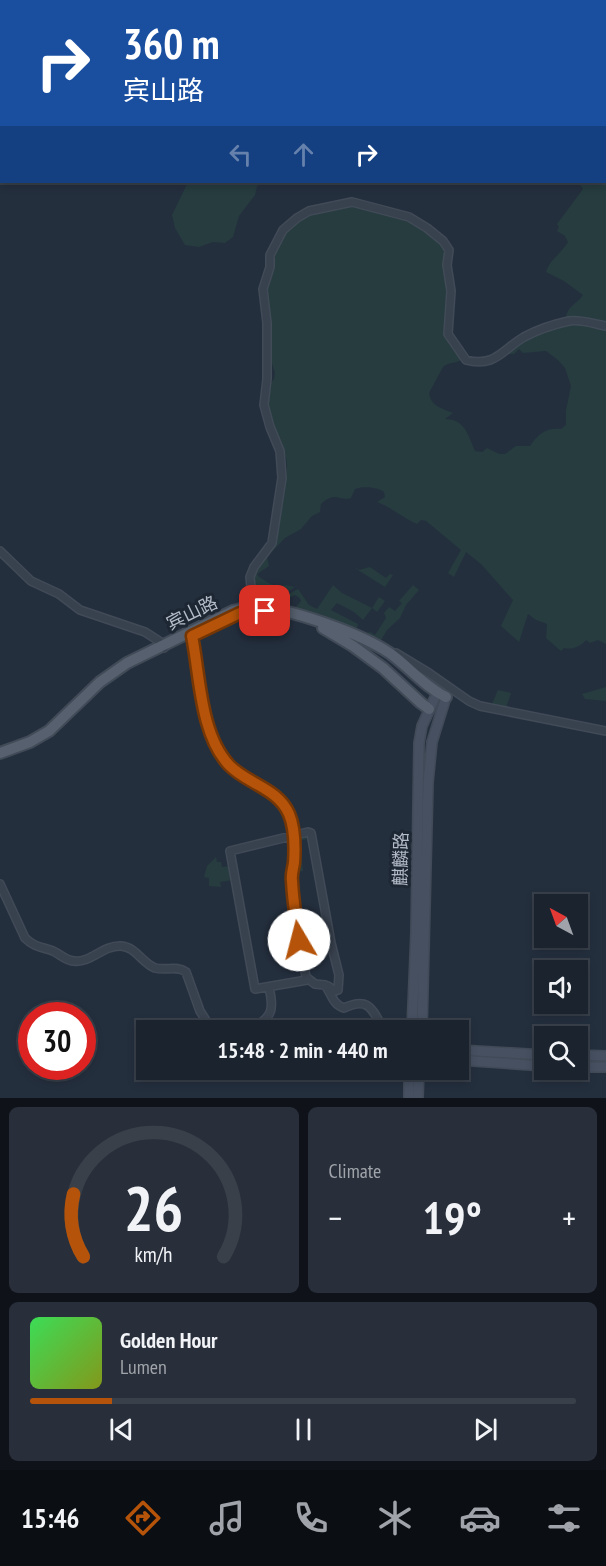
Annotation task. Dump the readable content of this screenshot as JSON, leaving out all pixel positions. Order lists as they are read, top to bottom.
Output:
{
  "streets": {
    "main road": ["宾山路", "麒麟路"]
  },
  "crossings": [
    ["宾山路", "麒麟路"]
  ],
  "north": "top left",
  "page": {
    "turn": ["360 m", "宾山路"],
    "limit": "30",
    "trip": "15:48 · 2 min · 440 m",
    "tile": "Climate",
    "heat": ["−", "19°", "+"],
    "song": ["Golden Hour", "Lumen"],
    "tabs": "15:46",
    "gauge": ["26", "km/h"]
  }
}
